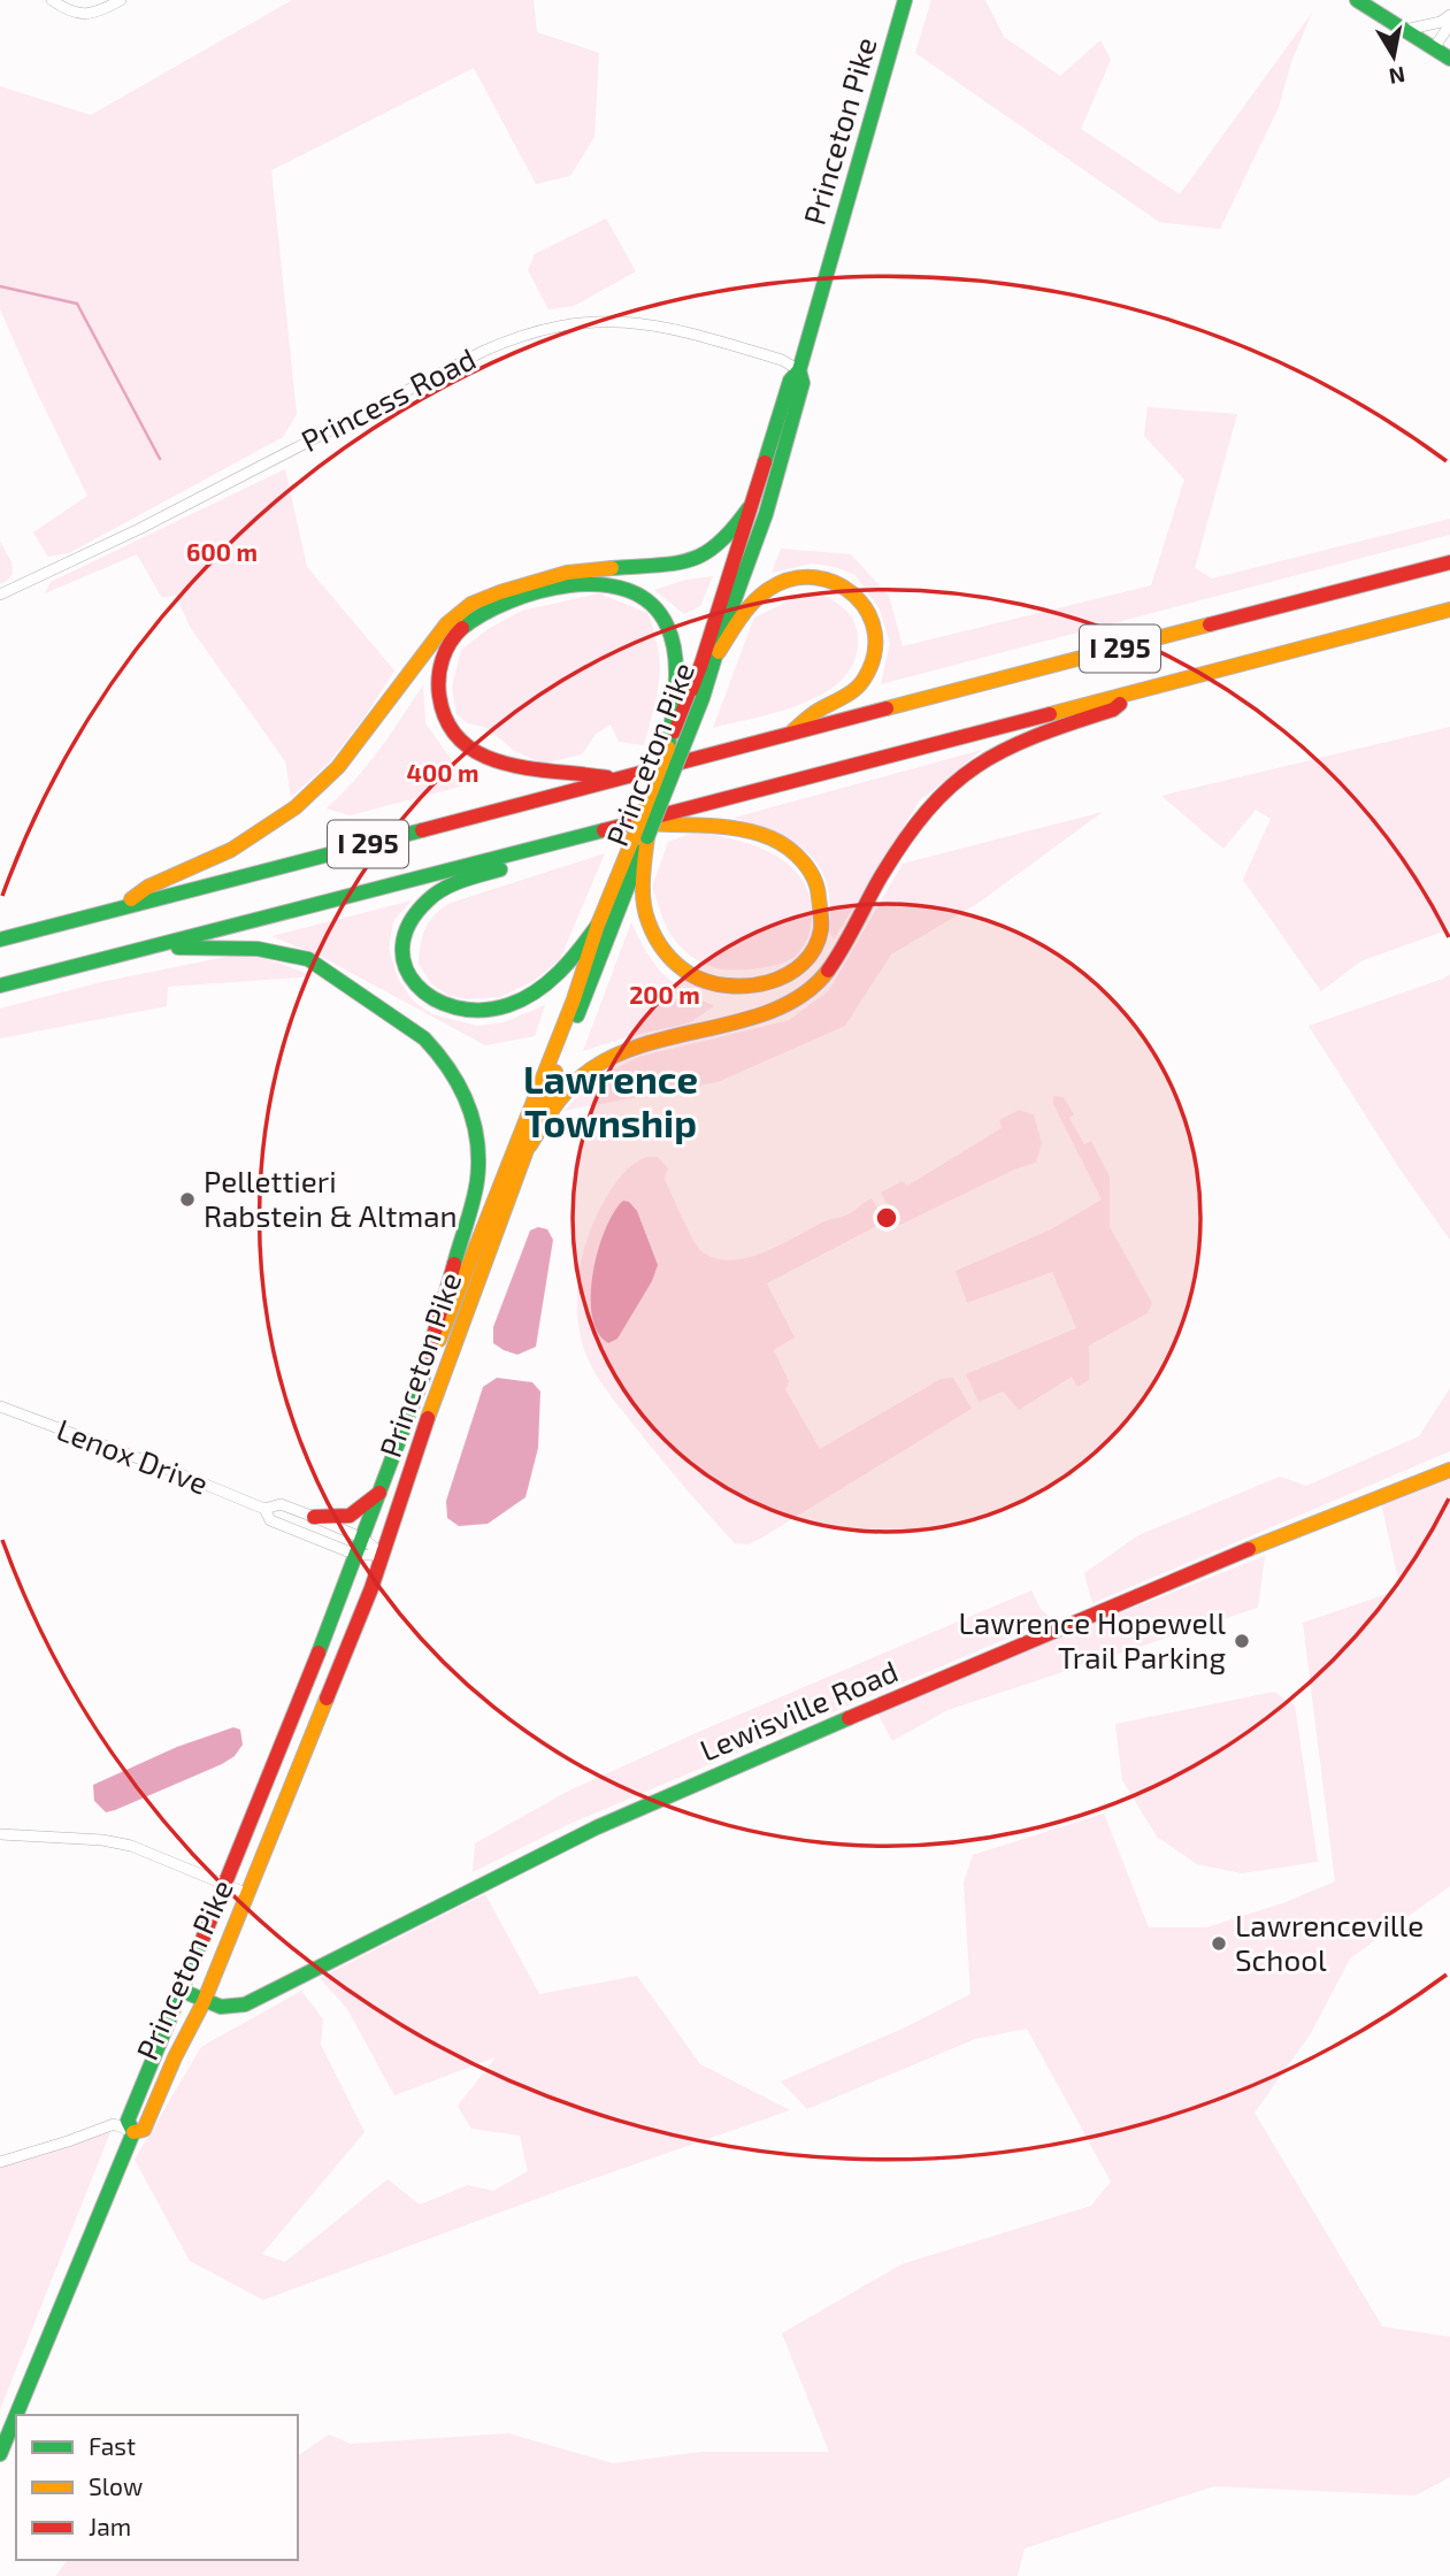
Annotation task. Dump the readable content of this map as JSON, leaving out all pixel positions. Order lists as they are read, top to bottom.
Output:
{
  "streets": {
    "main road": ["Princeton Pike", "I 295", "Lewisville Road"],
    "street": ["Princess Road", "Lenox Drive"]
  },
  "crossings": [
    ["Princeton Pike", "Princess Road"],
    ["Princeton Pike", "Lenox Drive"],
    ["Princeton Pike", "Lewisville Road"]
  ],
  "districts": ["Lawrence Township"],
  "places": ["Pellettieri Rabstein & Altman", "Lawrence Hopewell Trail Parking", "Lawrenceville School"],
  "legend": ["Fast", "Slow", "Jam"],
  "north": "bottom",
  "rings": ["600 m", "400 m", "200 m"]
}
